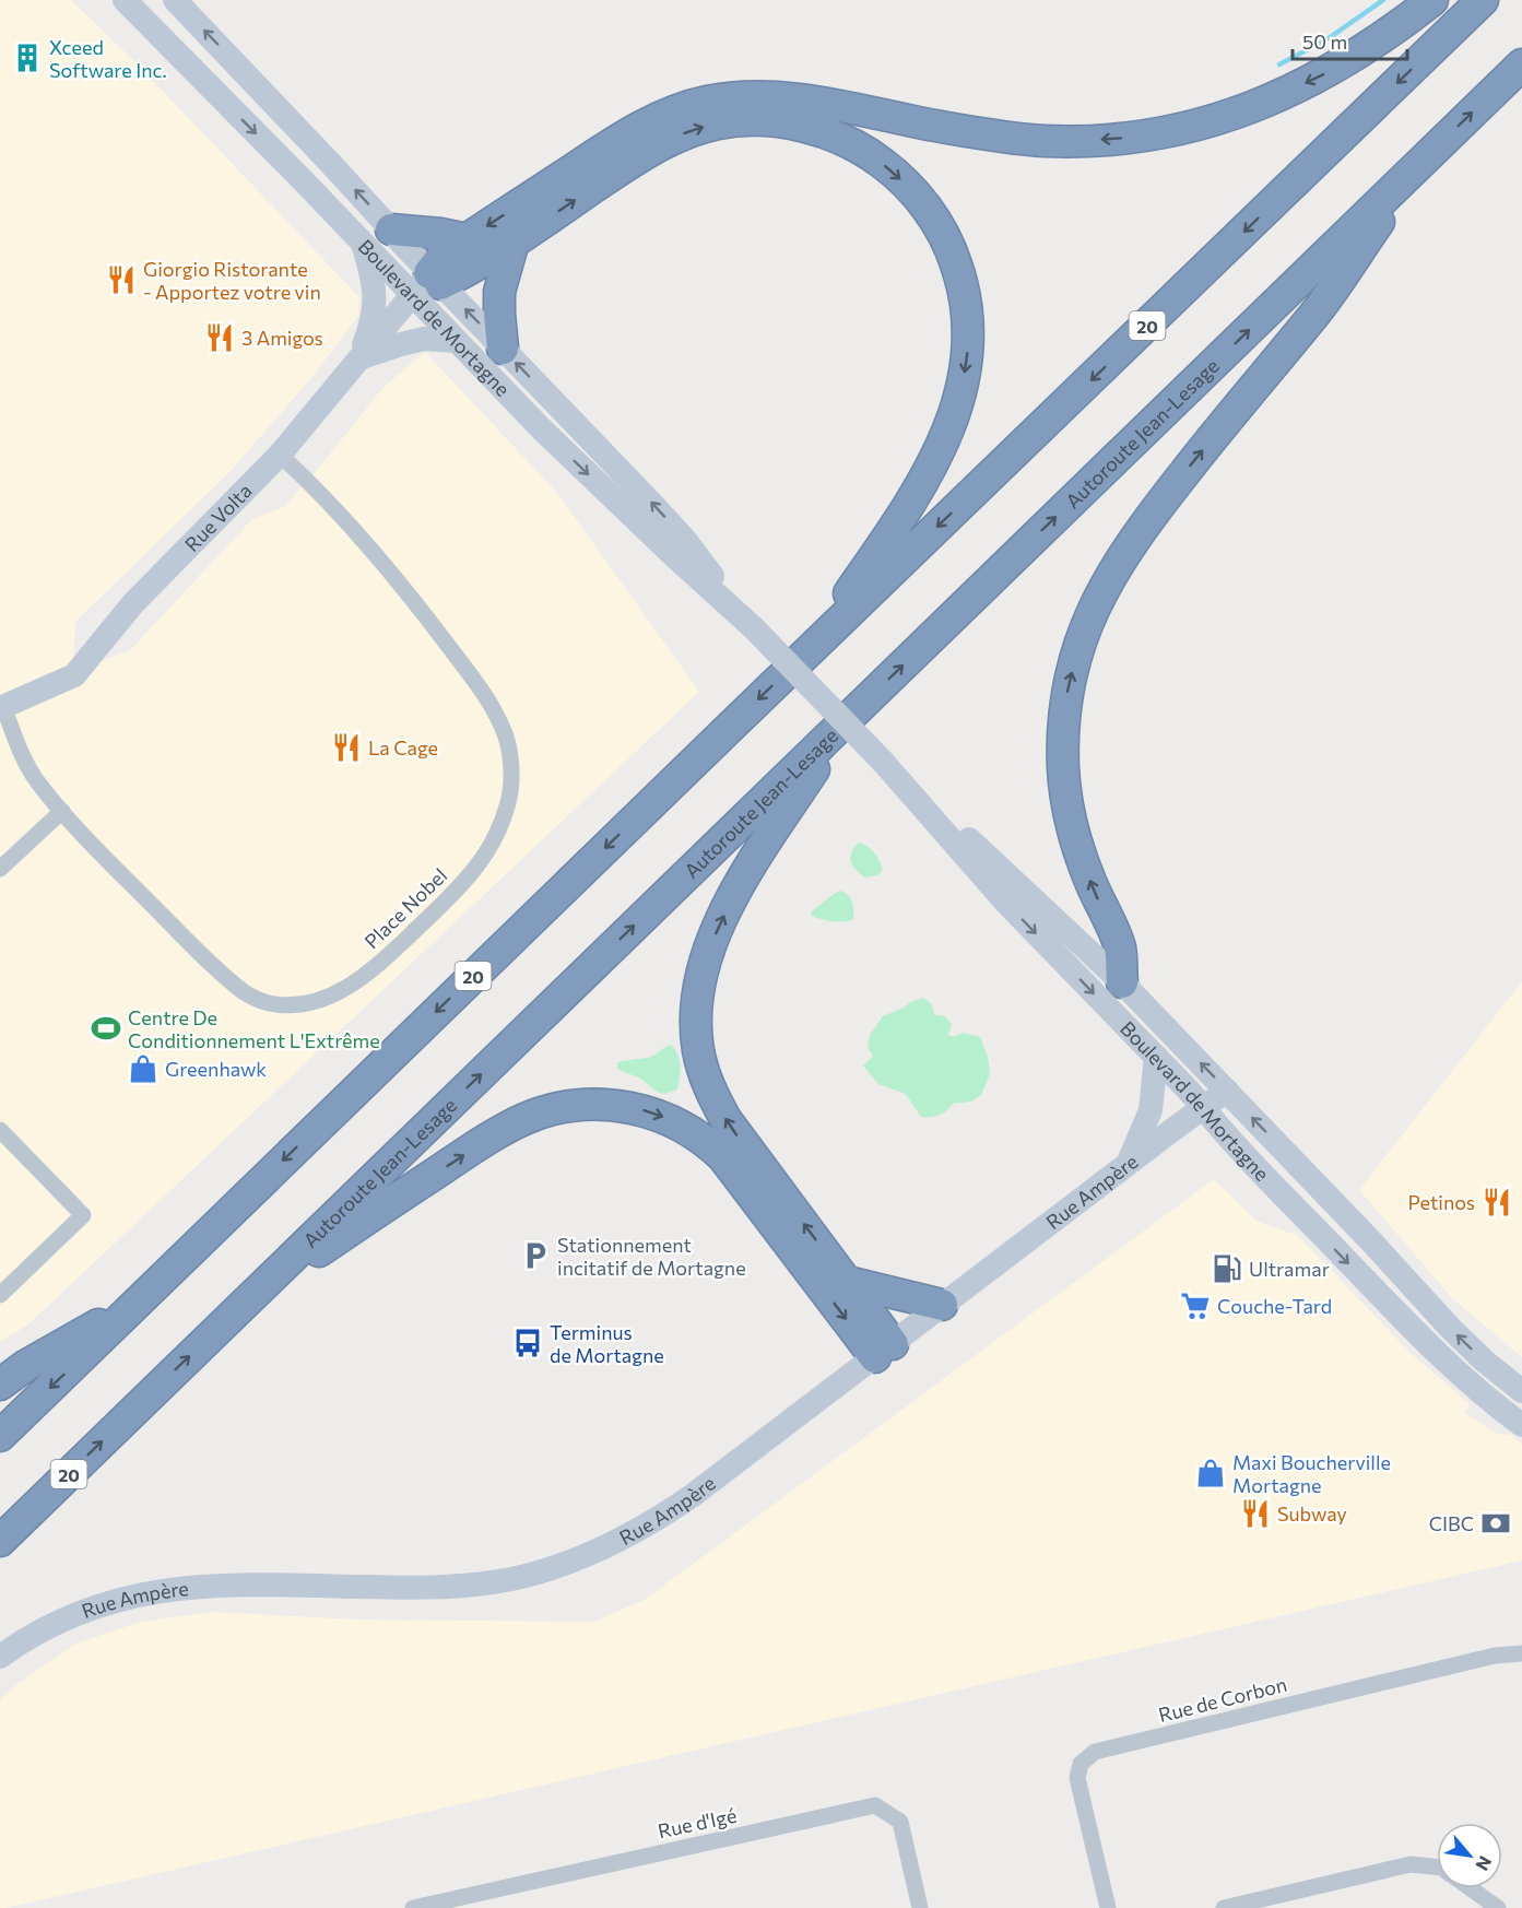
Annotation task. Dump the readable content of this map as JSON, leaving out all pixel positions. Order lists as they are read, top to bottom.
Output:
{
  "streets": {
    "highway": ["20", "Autoroute Jean-Lesage"],
    "main road": ["Boulevard de Mortagne", "Rue Volta", "Rue Ampère"],
    "street": ["Place Nobel", "Rue de Corbon", "Rue d'Igé"]
  },
  "crossings": [
    ["Boulevard de Mortagne", "Rue Volta"],
    ["Boulevard de Mortagne", "Rue Ampère"],
    ["Rue Volta", "Place Nobel"]
  ],
  "places": {
    "building": ["Xceed Software Inc."],
    "restaurant": [
      "Giorgio Ristorante - Apportez votre vin",
      "3 Amigos",
      "La Cage",
      "Petinos",
      "Subway"
    ],
    "sports": ["Centre De Conditionnement L'Extrême"],
    "shop": ["Greenhawk", "Maxi Boucherville Mortagne"],
    "parking": ["Stationnement incitatif de Mortagne"],
    "fuel station": ["Ultramar"],
    "supermarket": ["Couche-Tard"],
    "bus stop": ["Terminus de Mortagne"],
    "bank": ["CIBC"]
  },
  "scale_bar": "50 m",
  "north": "bottom right"
}
